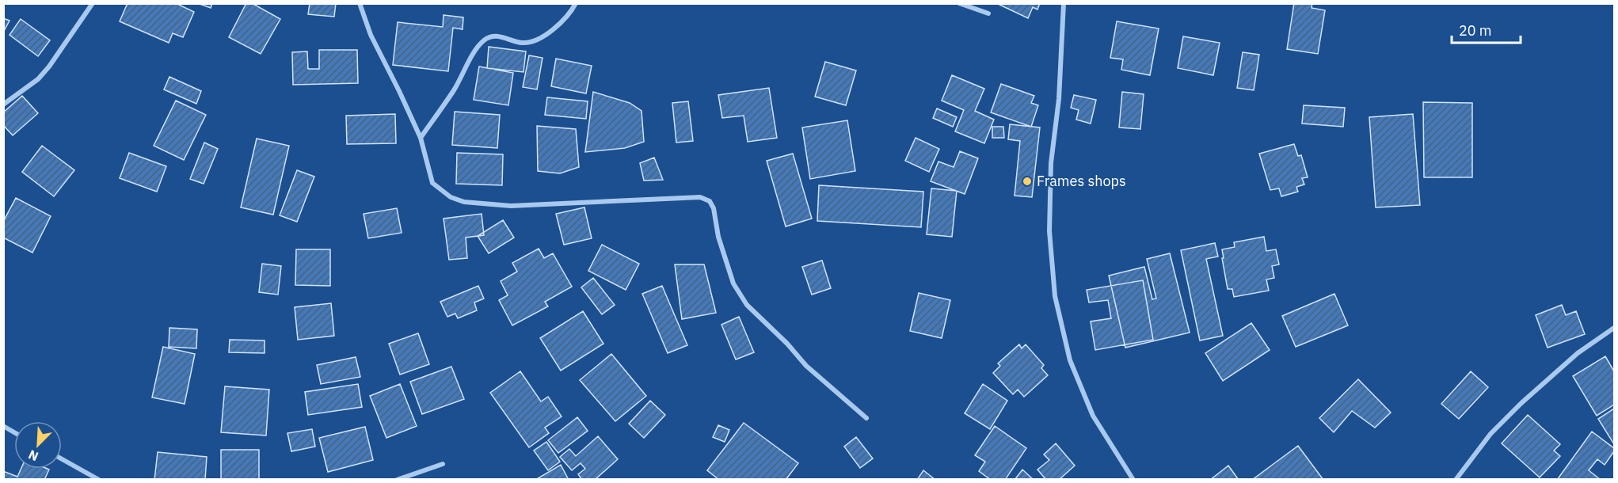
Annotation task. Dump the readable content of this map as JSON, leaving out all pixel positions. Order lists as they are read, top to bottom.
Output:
{
  "places": ["Frames shops"],
  "scale_bar": "20 m",
  "north": "bottom left"
}
